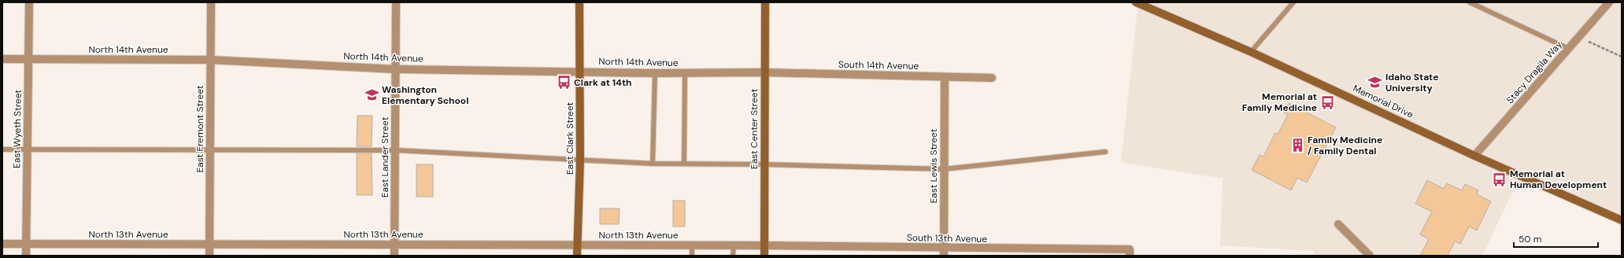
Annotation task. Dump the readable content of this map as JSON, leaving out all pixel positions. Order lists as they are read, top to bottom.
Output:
{
  "streets": {
    "street": [
      "North 14th Avenue",
      "South 14th Avenue",
      "Stacy Dragila Way",
      "Memorial Drive",
      "East Wyeth Street",
      "East Fremont Street",
      "East Center Street",
      "East Clark Street",
      "East Lander Street",
      "East Lewis Street",
      "North 13th Avenue",
      "South 13th Avenue"
    ]
  },
  "crossings": [
    ["North 14th Avenue", "South 14th Avenue"],
    ["North 14th Avenue", "East Wyeth Street"],
    ["North 14th Avenue", "East Fremont Street"],
    ["North 14th Avenue", "East Center Street"],
    ["North 14th Avenue", "East Clark Street"],
    ["North 14th Avenue", "East Lander Street"],
    ["South 14th Avenue", "East Center Street"],
    ["South 14th Avenue", "East Lewis Street"],
    ["Stacy Dragila Way", "Memorial Drive"],
    ["East Wyeth Street", "North 13th Avenue"],
    ["East Fremont Street", "North 13th Avenue"],
    ["East Center Street", "North 13th Avenue"],
    ["East Center Street", "South 13th Avenue"],
    ["East Clark Street", "North 13th Avenue"],
    ["East Lander Street", "North 13th Avenue"],
    ["East Lewis Street", "South 13th Avenue"],
    ["North 13th Avenue", "South 13th Avenue"]
  ],
  "places": {
    "bus stop": ["Clark at 14th", "Memorial at Family Medicine", "Memorial at Human Development"],
    "school or university": ["Idaho State University", "Washington Elementary School"],
    "building": ["Family Medicine / Family Dental"]
  },
  "scale_bar": "50 m"
}
